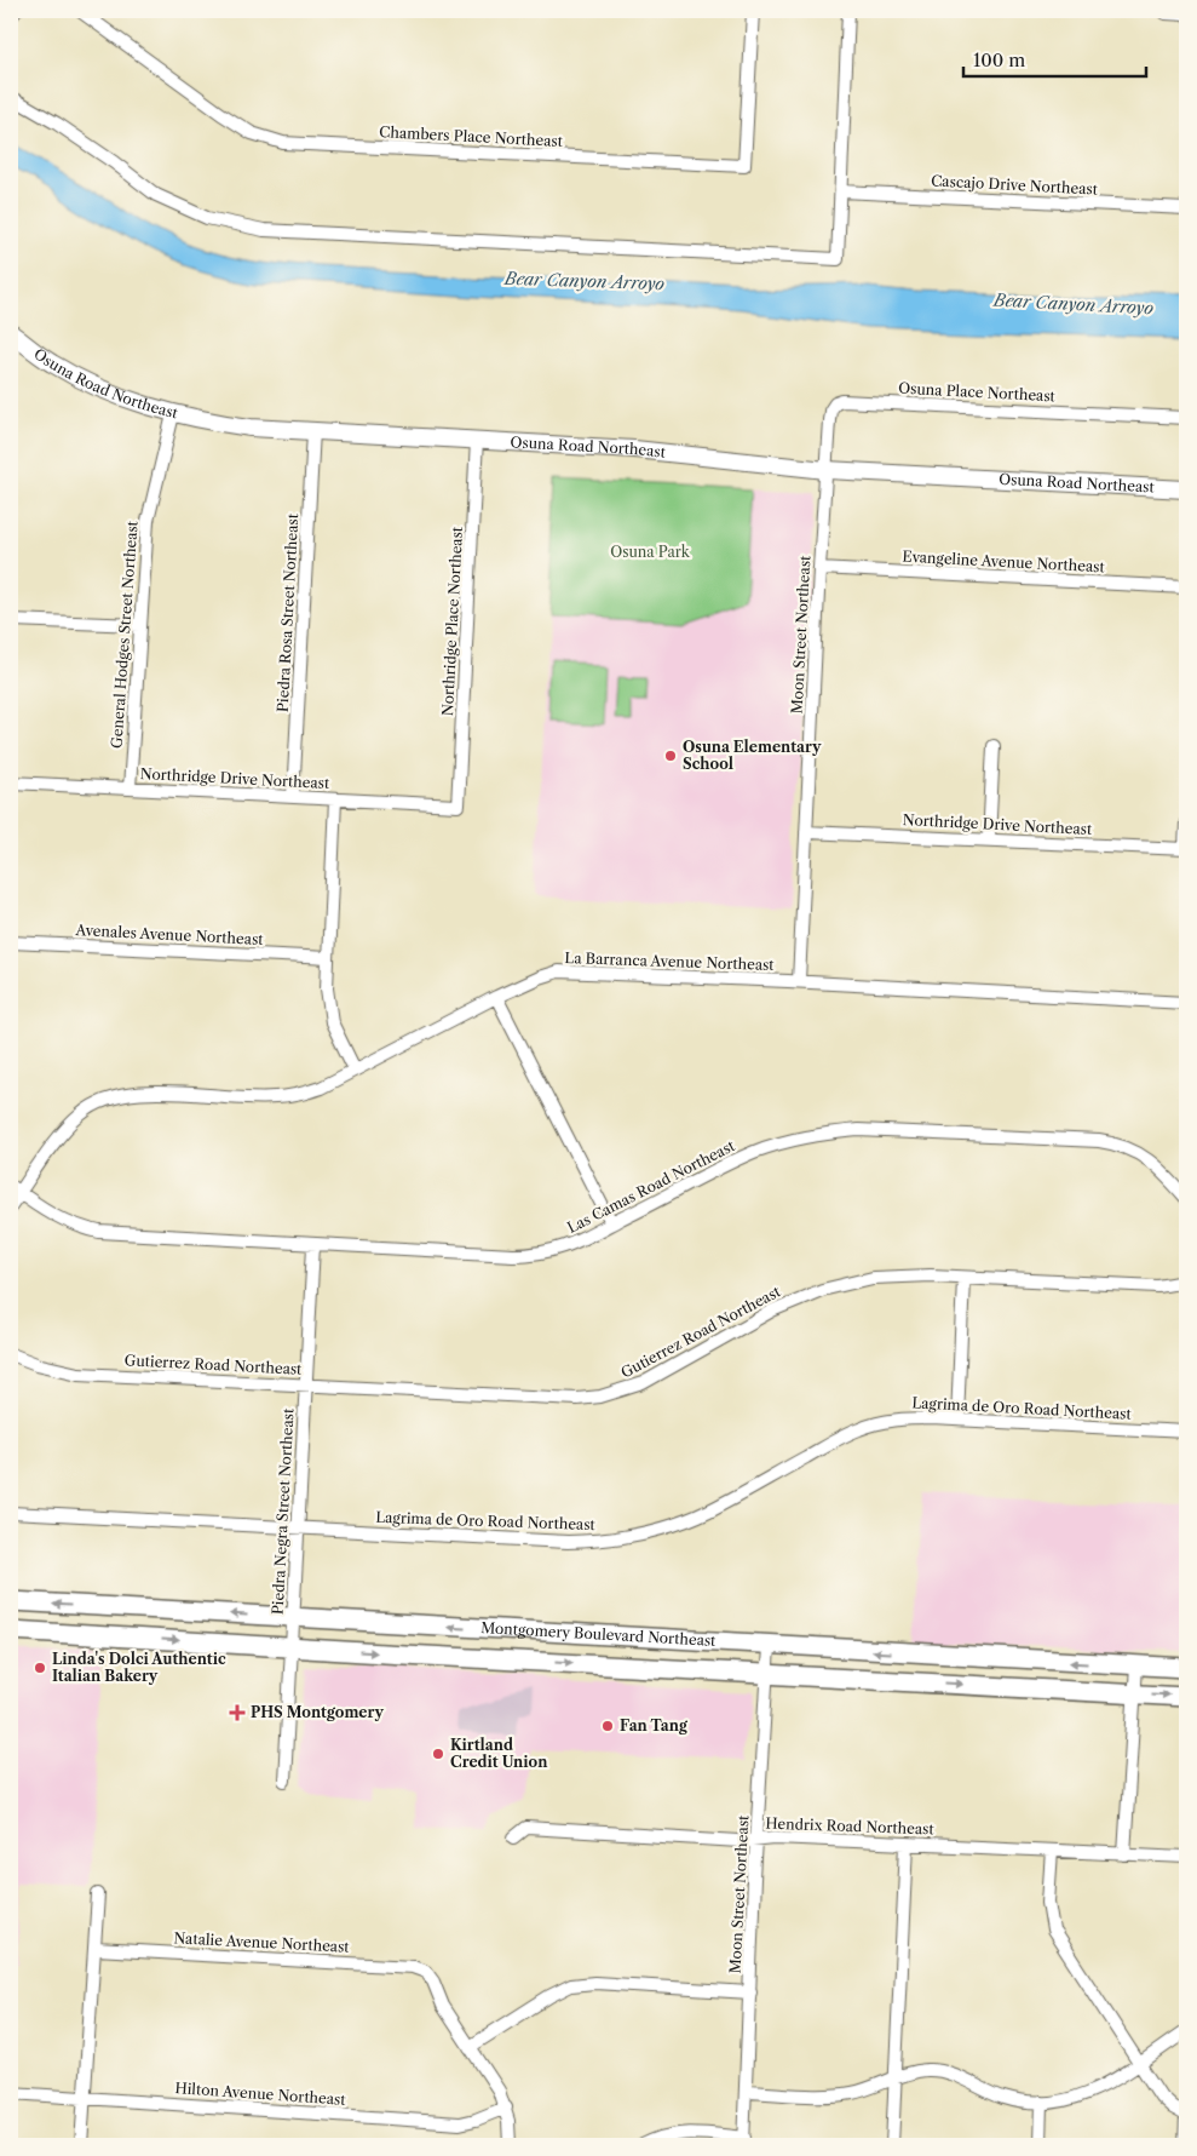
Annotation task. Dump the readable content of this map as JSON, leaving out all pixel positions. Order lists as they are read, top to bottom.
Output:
{
  "streets": {
    "main road": ["Montgomery Boulevard Northeast"],
    "street": [
      "Chambers Place Northeast",
      "Cascajo Drive Northeast",
      "Osuna Road Northeast",
      "Osuna Place Northeast",
      "Evangeline Avenue Northeast",
      "Piedra Rosa Street Northeast",
      "Northridge Place Northeast",
      "General Hodges Street Northeast",
      "Moon Street Northeast",
      "Northridge Drive Northeast",
      "Avenales Avenue Northeast",
      "La Barranca Avenue Northeast",
      "Las Camas Road Northeast",
      "Gutierrez Road Northeast",
      "Lagrima de Oro Road Northeast",
      "Piedra Negra Street Northeast",
      "Hendrix Road Northeast",
      "Natalie Avenue Northeast",
      "Hilton Avenue Northeast"
    ]
  },
  "crossings": [
    ["Osuna Road Northeast", "Osuna Place Northeast"],
    ["Osuna Road Northeast", "Piedra Rosa Street Northeast"],
    ["Osuna Road Northeast", "Northridge Place Northeast"],
    ["Osuna Road Northeast", "General Hodges Street Northeast"],
    ["Osuna Road Northeast", "Moon Street Northeast"],
    ["Osuna Place Northeast", "Moon Street Northeast"],
    ["Evangeline Avenue Northeast", "Moon Street Northeast"],
    ["Piedra Rosa Street Northeast", "Northridge Drive Northeast"],
    ["Northridge Place Northeast", "Northridge Drive Northeast"],
    ["General Hodges Street Northeast", "Northridge Drive Northeast"],
    ["Moon Street Northeast", "Northridge Drive Northeast"],
    ["Moon Street Northeast", "La Barranca Avenue Northeast"],
    ["Moon Street Northeast", "Montgomery Boulevard Northeast"],
    ["Moon Street Northeast", "Hendrix Road Northeast"],
    ["La Barranca Avenue Northeast", "Las Camas Road Northeast"],
    ["Las Camas Road Northeast", "Piedra Negra Street Northeast"],
    ["Gutierrez Road Northeast", "Piedra Negra Street Northeast"],
    ["Lagrima de Oro Road Northeast", "Piedra Negra Street Northeast"],
    ["Piedra Negra Street Northeast", "Montgomery Boulevard Northeast"]
  ],
  "water": ["Bear Canyon Arroyo"],
  "parks": ["Osuna Park"],
  "places": {
    "other": [
      "Osuna Elementary School",
      "Linda's Dolci Authentic Italian Bakery",
      "Fan Tang",
      "Kirtland Credit Union"
    ],
    "health": ["PHS Montgomery"]
  },
  "scale_bar": "100 m"
}
